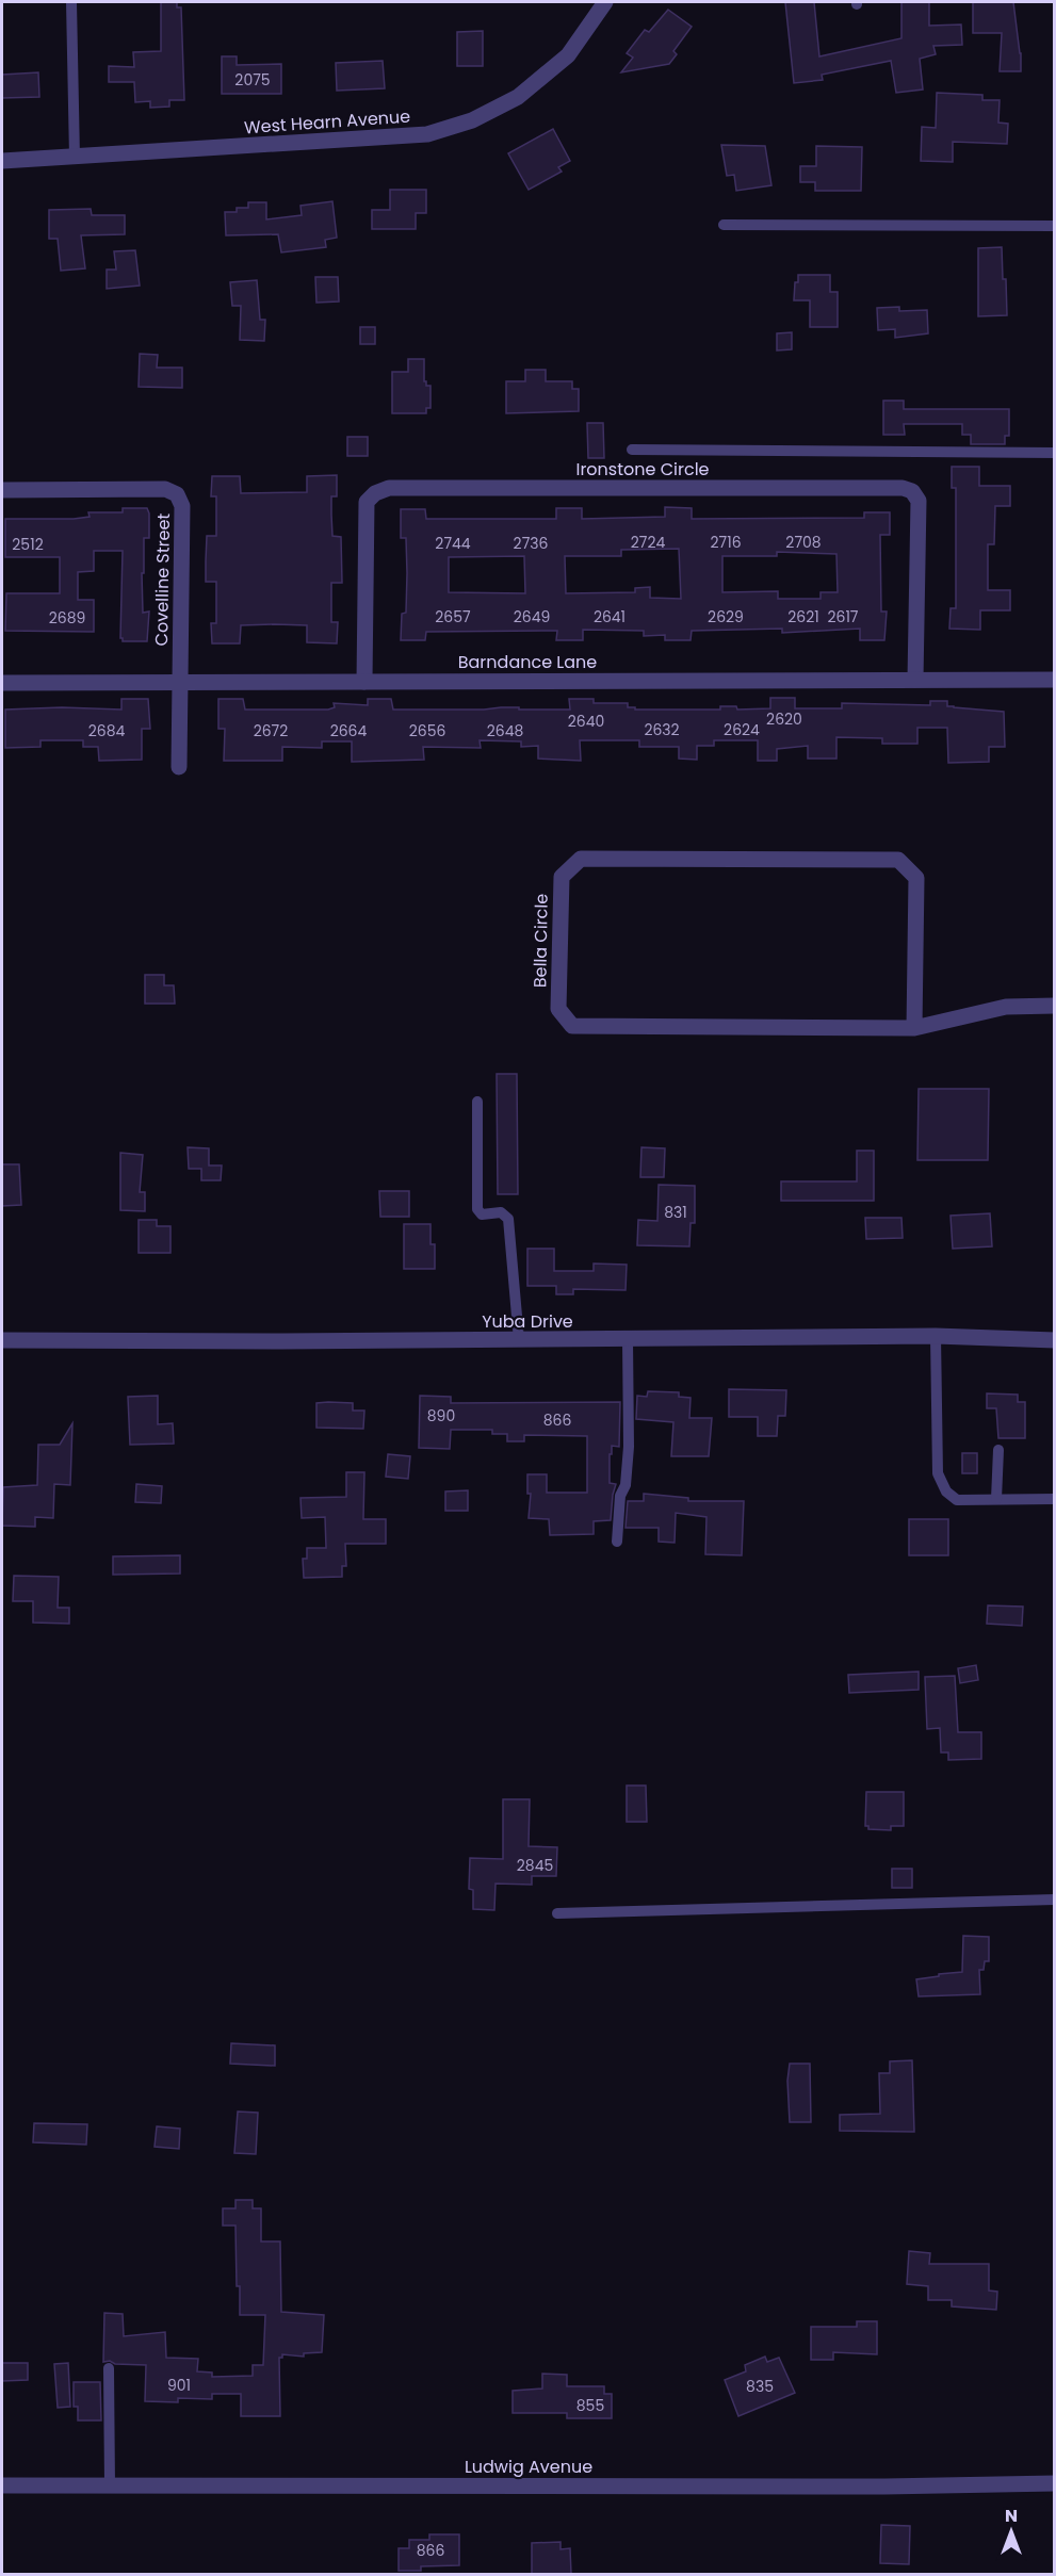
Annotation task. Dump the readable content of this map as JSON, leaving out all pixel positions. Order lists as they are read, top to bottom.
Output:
{
  "streets": {
    "street": [
      "West Hearn Avenue",
      "Ironstone Circle",
      "Covelline Street",
      "Barndance Lane",
      "Bella Circle",
      "Yuba Drive",
      "Ludwig Avenue"
    ]
  },
  "crossings": [
    ["Ironstone Circle", "Barndance Lane"],
    ["Covelline Street", "Barndance Lane"]
  ],
  "house_numbers": [
    "2075",
    "2724",
    "2716",
    "2708",
    "2744",
    "2736",
    "2512",
    "2657",
    "2649",
    "2641",
    "2629",
    "2621",
    "2617",
    "2689",
    "2620",
    "2640",
    "2632",
    "2624",
    "2684",
    "2672",
    "2664",
    "2656",
    "2648",
    "831",
    "890",
    "866",
    "2845",
    "901",
    "835",
    "855",
    "866"
  ],
  "north": "top"
}
